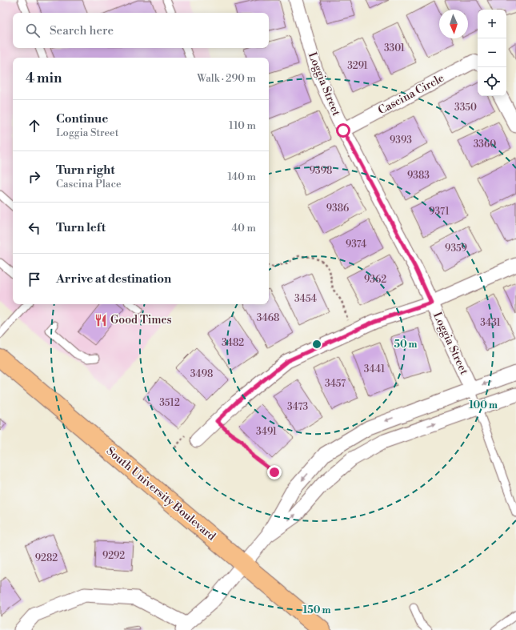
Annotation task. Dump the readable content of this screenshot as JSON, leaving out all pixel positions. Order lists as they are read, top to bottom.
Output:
{
  "streets": {
    "main road": ["South University Boulevard"],
    "street": ["Loggia Street", "Cascina Circle"]
  },
  "crossings": [
    ["Loggia Street", "Cascina Circle"]
  ],
  "places": {
    "restaurant": ["Good Times"]
  },
  "house_numbers": [
    "3301",
    "3291",
    "3350",
    "9393",
    "3360",
    "9398",
    "9383",
    "9386",
    "9371",
    "9374",
    "9359",
    "9362",
    "3454",
    "3468",
    "3431",
    "3482",
    "3441",
    "3498",
    "3457",
    "3512",
    "3473",
    "3491",
    "9292",
    "9282"
  ],
  "north": "bottom",
  "page": {
    "map_buttons": ["+", "−"],
    "search": "Search here",
    "heading": ["4 min", "Walk · 290 m"],
    "list": [
      ["Continue", "Loggia Street", "110 m"],
      ["Turn right", "Cascina Place", "140 m"],
      ["Turn left", "40 m"],
      "Arrive at destination"
    ]
  },
  "rings": ["50 m", "100 m", "150 m"]
}
